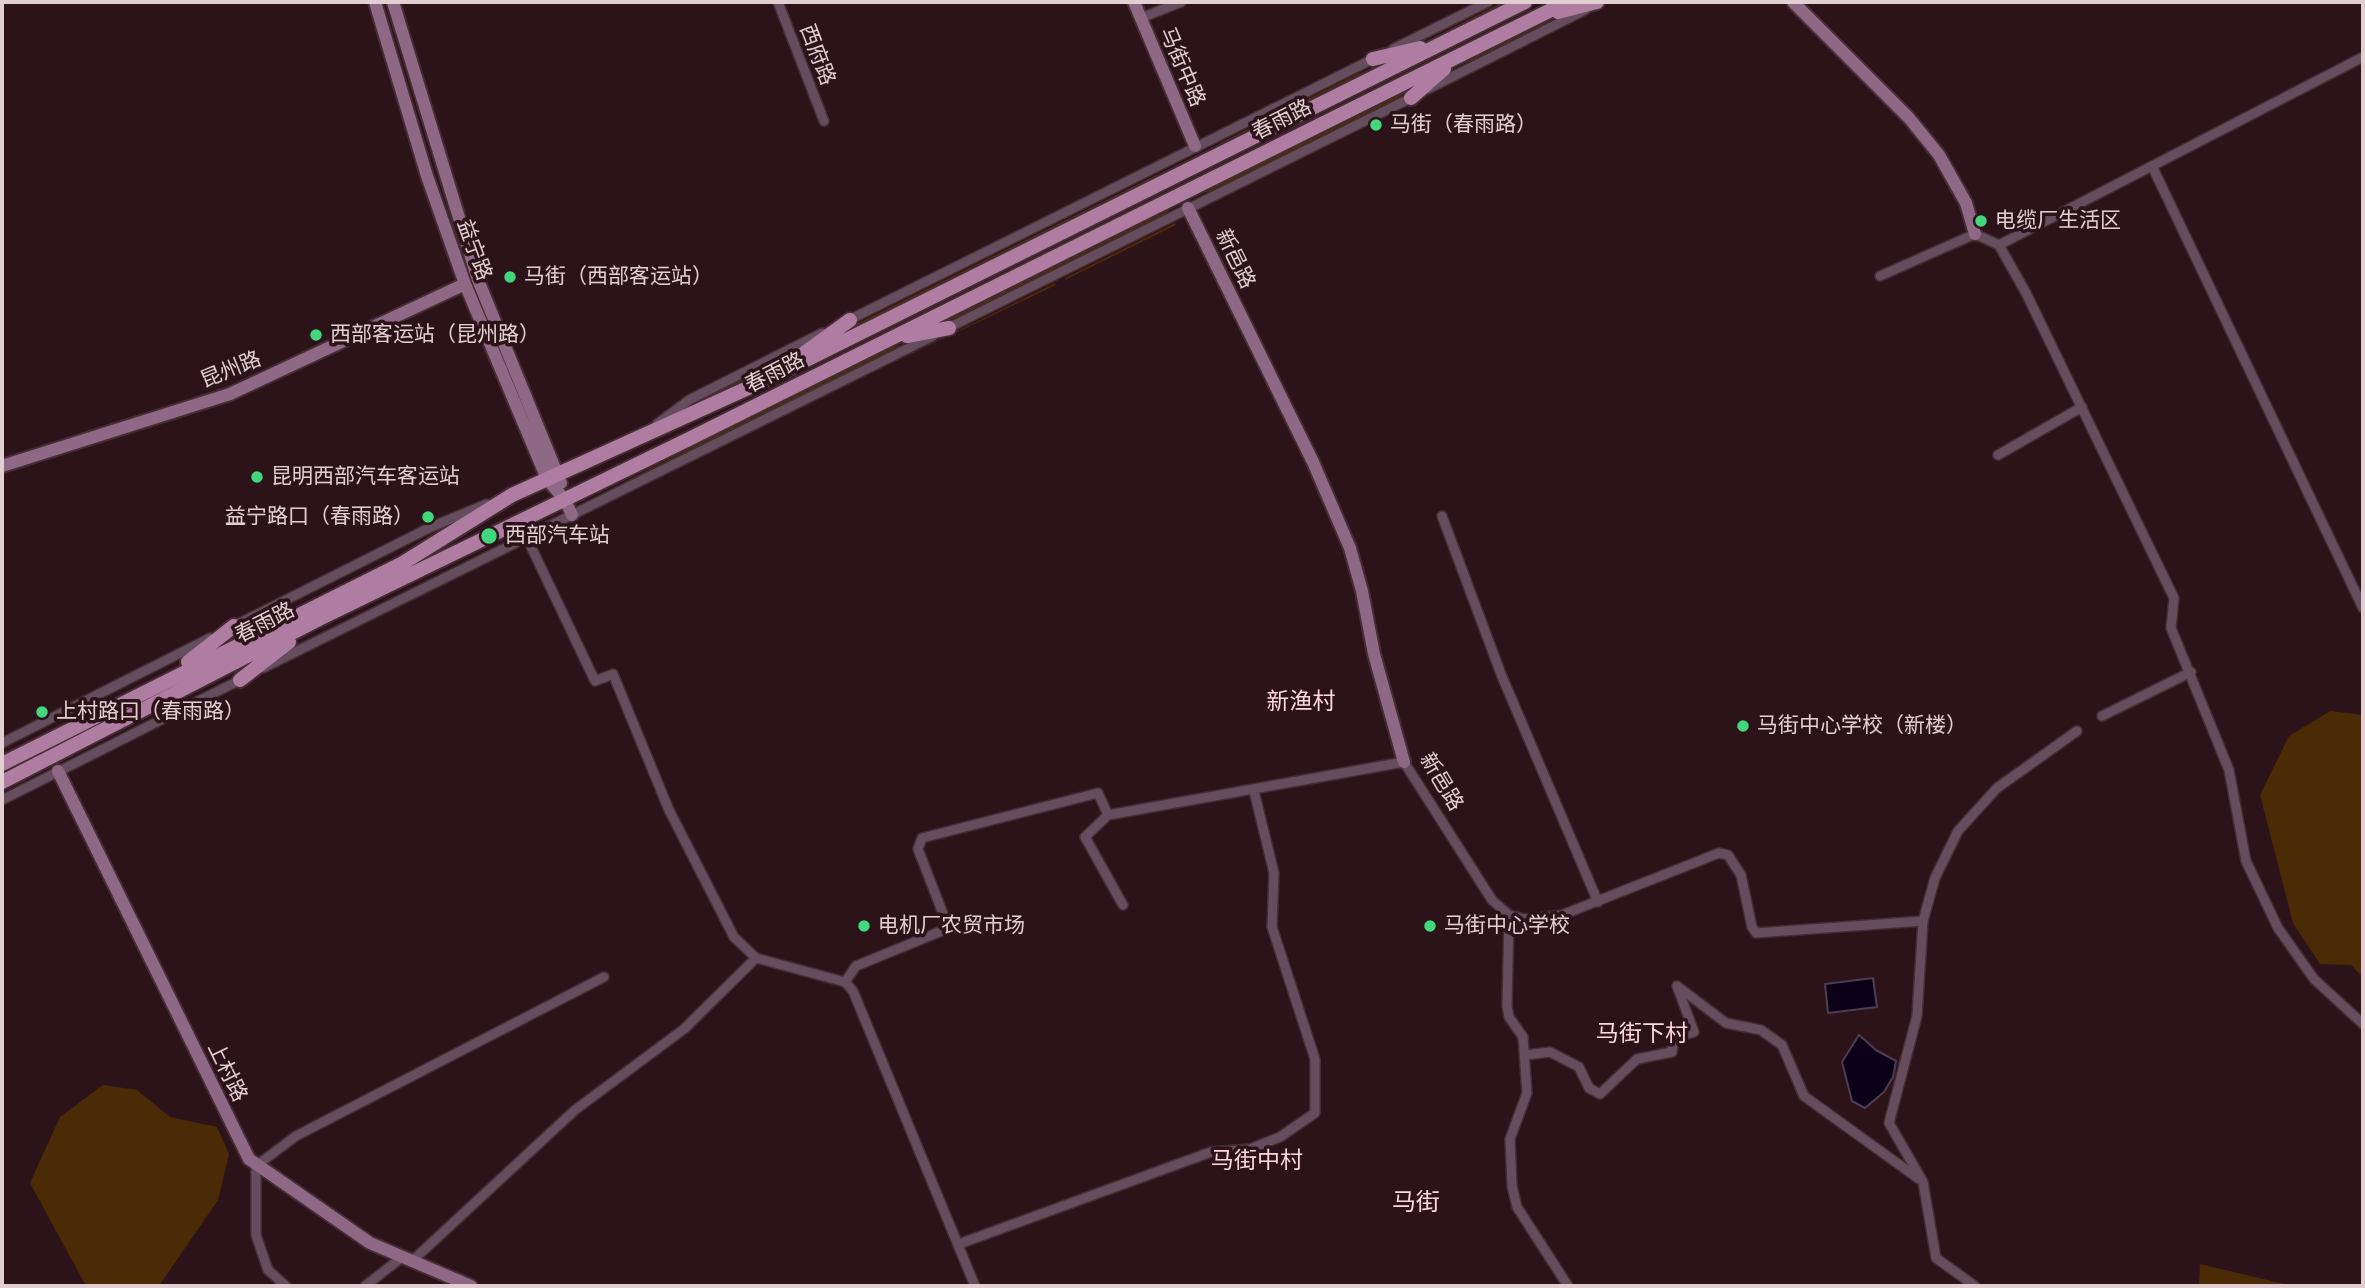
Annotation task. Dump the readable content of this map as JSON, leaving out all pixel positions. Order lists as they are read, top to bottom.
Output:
{
  "streets": {
    "main road": ["春雨路"],
    "street": [
      "西府路",
      "马街中路",
      "益宁路",
      "新邑路",
      "昆州路",
      "上村路"
    ]
  },
  "crossings": [
    ["春雨路", "益宁路"],
    ["益宁路", "昆州路"]
  ],
  "districts": [
    "新渔村",
    "马街下村",
    "马街中村",
    "马街"
  ],
  "places": [
    "马街（春雨路）",
    "电缆厂生活区",
    "马街（西部客运站）",
    "西部客运站（昆州路）",
    "昆明西部汽车客运站",
    "益宁路口（春雨路）",
    "西部汽车站",
    "上村路口（春雨路）",
    "马街中心学校（新楼）",
    "电机厂农贸市场",
    "马街中心学校"
  ]
}
